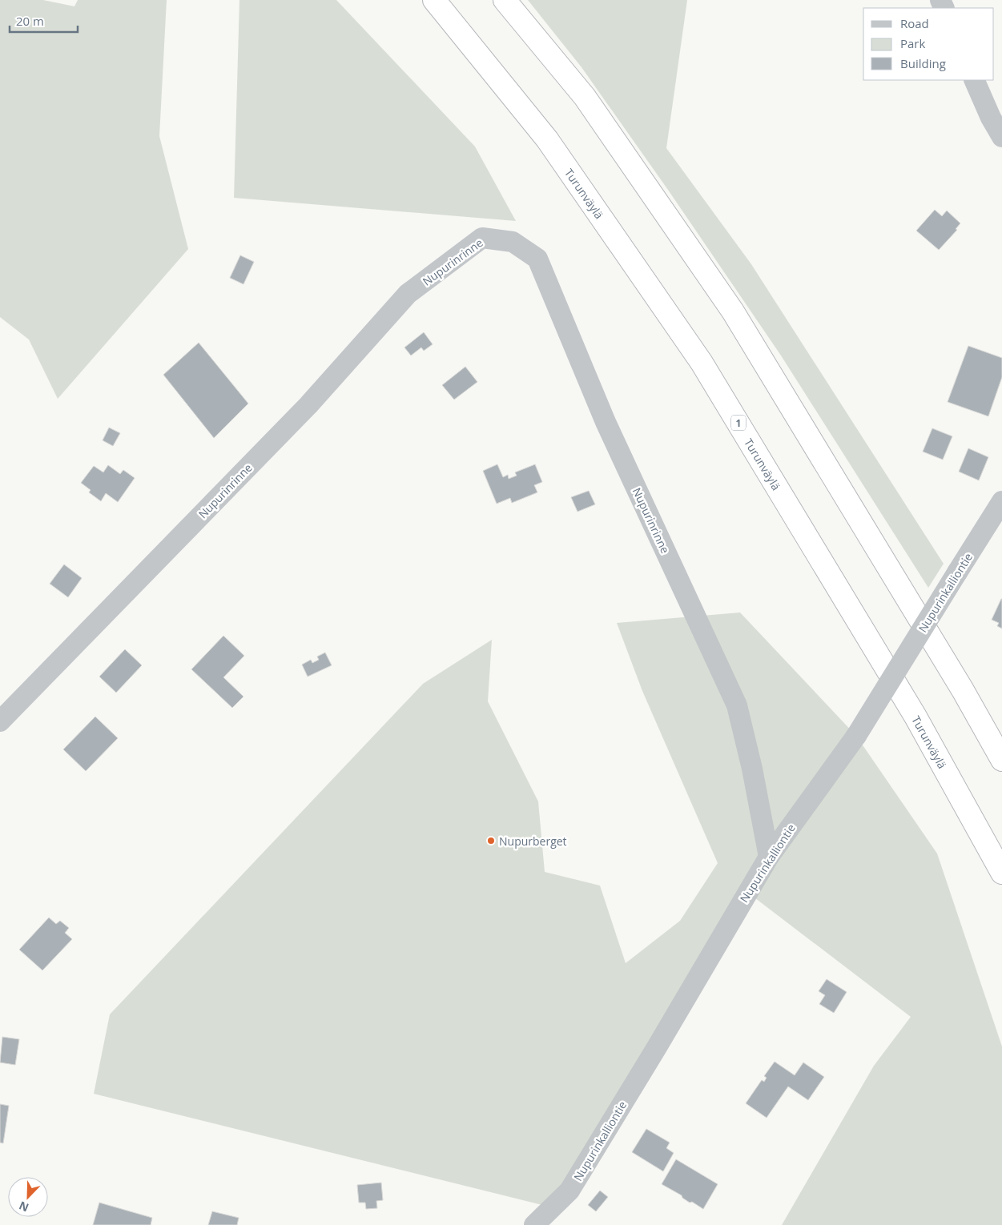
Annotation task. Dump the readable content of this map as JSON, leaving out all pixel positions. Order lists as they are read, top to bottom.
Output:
{
  "streets": {
    "highway": ["Turunväylä", "1"],
    "street": ["Nupurinrinne", "Nupurinkalliontie"]
  },
  "crossings": [
    ["Nupurinrinne", "Nupurinkalliontie"]
  ],
  "places": ["Nupurberget"],
  "legend": ["Road", "Park", "Building"],
  "scale_bar": "20 m",
  "north": "bottom left"
}
